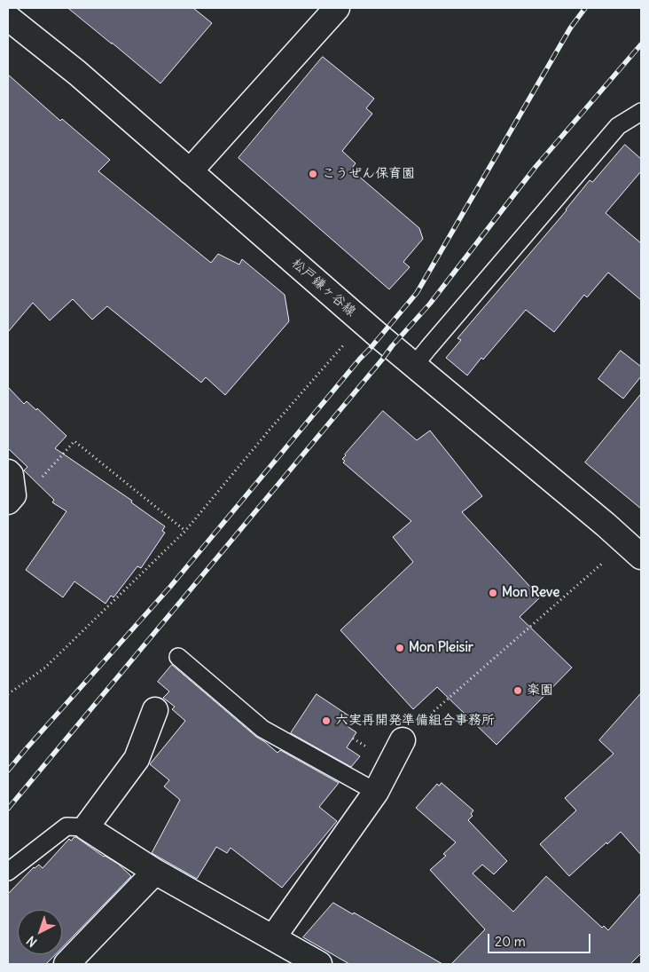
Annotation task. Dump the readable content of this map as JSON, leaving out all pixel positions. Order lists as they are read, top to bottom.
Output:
{
  "streets": {
    "street": ["松戸鎌ヶ谷線"]
  },
  "places": [
    "こうぜん保育園",
    "Mon Reve",
    "Mon Pleisir",
    "楽園",
    "六実再開発準備組合事務所"
  ],
  "scale_bar": "20 m",
  "north": "bottom left"
}
